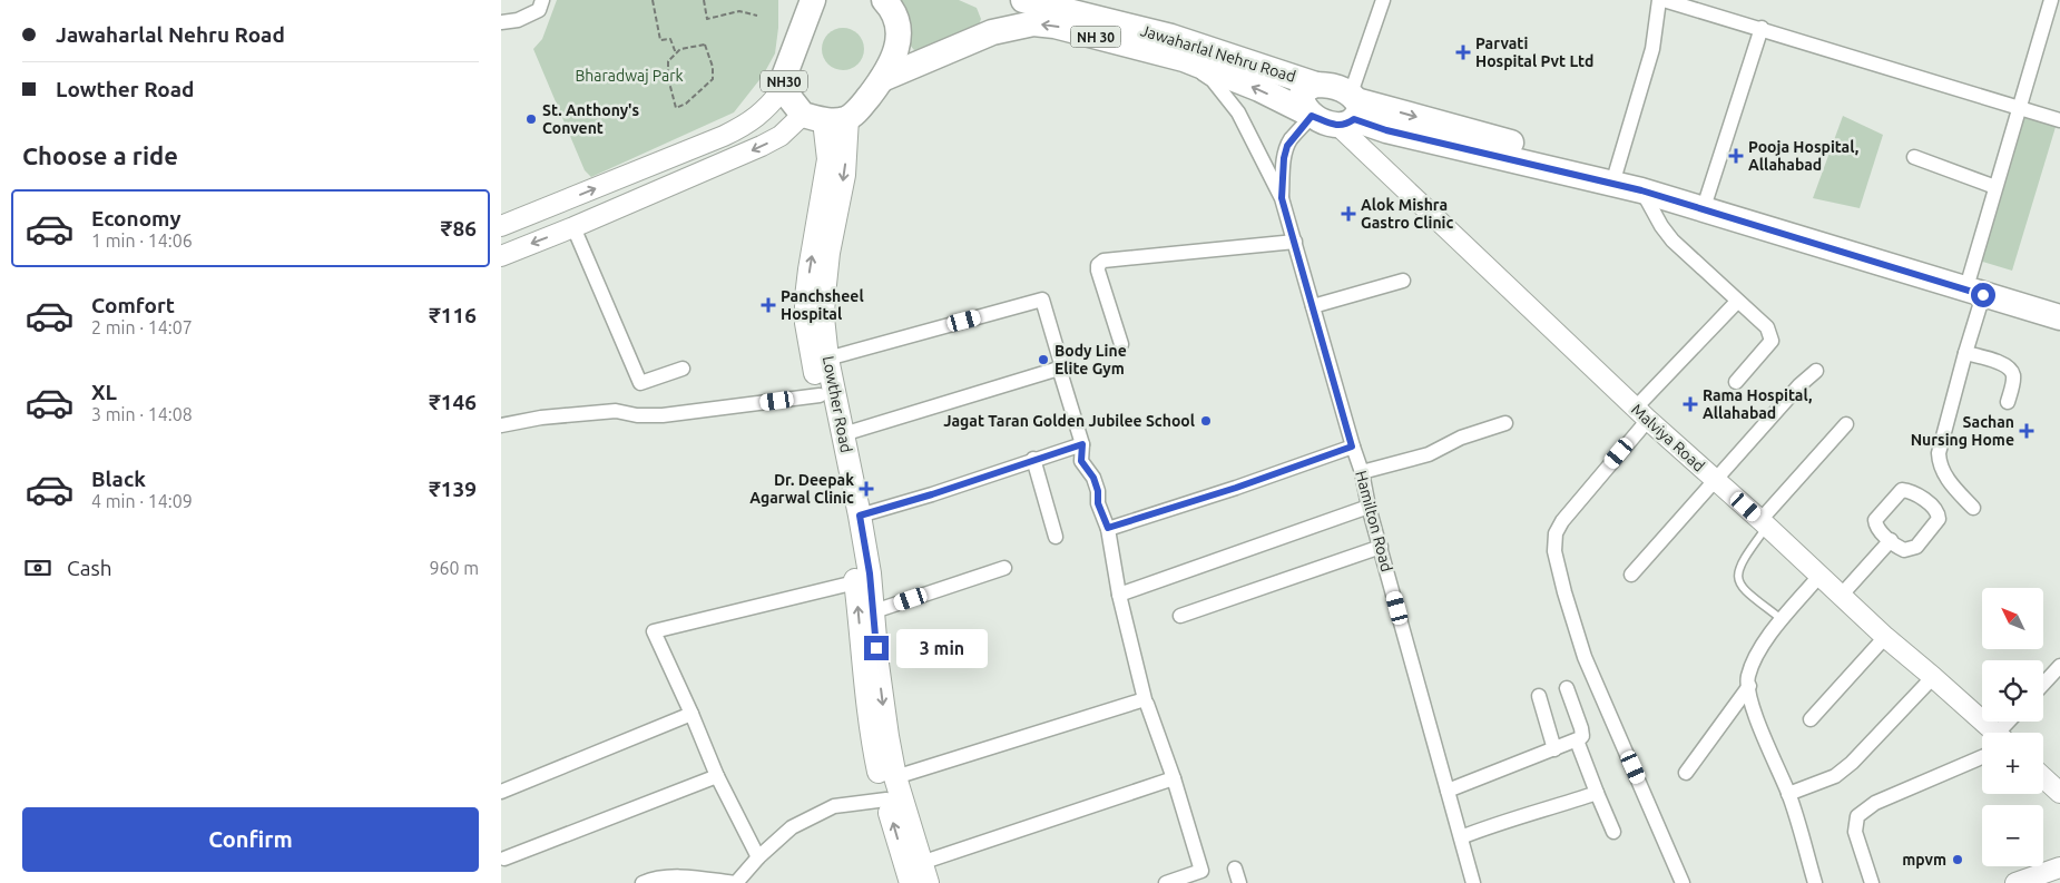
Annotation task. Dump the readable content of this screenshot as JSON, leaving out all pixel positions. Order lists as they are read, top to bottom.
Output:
{
  "streets": {
    "highway": ["NH 30", "Jawaharlal Nehru Road", "NH30"],
    "main road": ["Lowther Road"],
    "street": ["Malviya Road", "Hamilton Road"]
  },
  "crossings": [
    ["Jawaharlal Nehru Road", "Malviya Road"],
    ["Jawaharlal Nehru Road", "Hamilton Road"],
    ["NH30", "Lowther Road"]
  ],
  "parks": ["Bharadwaj Park"],
  "places": {
    "health": [
      "Parvati Hospital Pvt Ltd",
      "Pooja Hospital, Allahabad",
      "Alok Mishra Gastro Clinic",
      "Panchsheel Hospital",
      "Rama Hospital, Allahabad",
      "Sachan Nursing Home",
      "Dr. Deepak Agarwal Clinic"
    ],
    "other": [
      "St. Anthony's Convent",
      "Body Line Elite Gym",
      "Jagat Taran Golden Jubilee School",
      "mpvm"
    ]
  },
  "north": "top left",
  "page": {
    "banner": ["Jawaharlal Nehru Road", "Lowther Road"],
    "heading": "Choose a ride",
    "list": [
      {
        "name": "Economy",
        "note": "1 min · 14:06",
        "value": "₹86"
      },
      {
        "name": "Comfort",
        "note": "2 min · 14:07",
        "value": "₹116"
      },
      {
        "name": "XL",
        "note": "3 min · 14:08",
        "value": "₹146"
      },
      {
        "name": "Black",
        "note": "4 min · 14:09",
        "value": "₹139"
      }
    ],
    "pay": ["Cash", "960 m"],
    "map_buttons": ["+", "−"],
    "bubble": "3 min",
    "buttons": "Confirm"
  }
}
